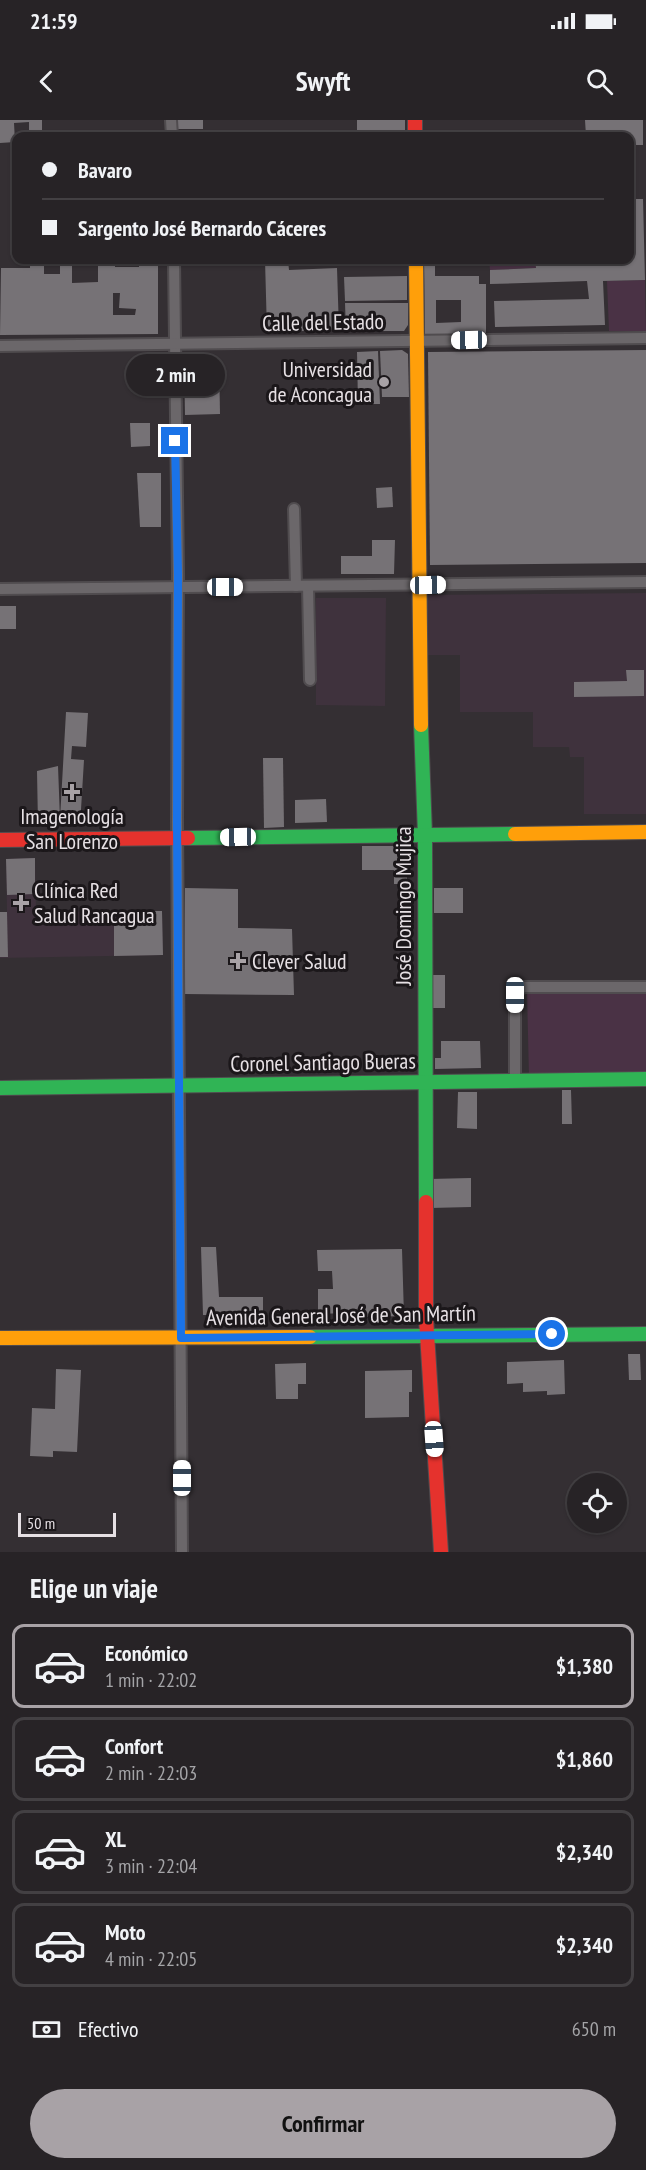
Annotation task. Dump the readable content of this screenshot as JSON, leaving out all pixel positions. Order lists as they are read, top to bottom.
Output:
{
  "streets": {
    "street": [
      "Calle del Estado",
      "José Domingo Mujica",
      "Coronel Santiago Bueras",
      "Avenida General José de San Martín"
    ]
  },
  "crossings": [
    ["Calle del Estado", "José Domingo Mujica"],
    ["José Domingo Mujica", "Coronel Santiago Bueras"],
    ["José Domingo Mujica", "Avenida General José de San Martín"]
  ],
  "places": {
    "other": ["Universidad de Aconcagua"],
    "health": ["Imagenología San Lorenzo", "Clínica Red Salud Rancagua", "Clever Salud"]
  },
  "scale_bar": "50 m",
  "page": {
    "status": "21:59",
    "header": "Swyft",
    "banner": ["Bavaro", "Sargento José Bernardo Cáceres"],
    "bubble": "2 min",
    "scale": "50 m",
    "heading": "Elige un viaje",
    "list": [
      {
        "name": "Económico",
        "note": "1 min · 22:02",
        "value": "$1,380"
      },
      {
        "name": "Confort",
        "note": "2 min · 22:03",
        "value": "$1,860"
      },
      {
        "name": "XL",
        "note": "3 min · 22:04",
        "value": "$2,340"
      },
      {
        "name": "Moto",
        "note": "4 min · 22:05",
        "value": "$2,340"
      }
    ],
    "pay": ["Efectivo", "650 m"],
    "buttons": "Confirmar"
  }
}
